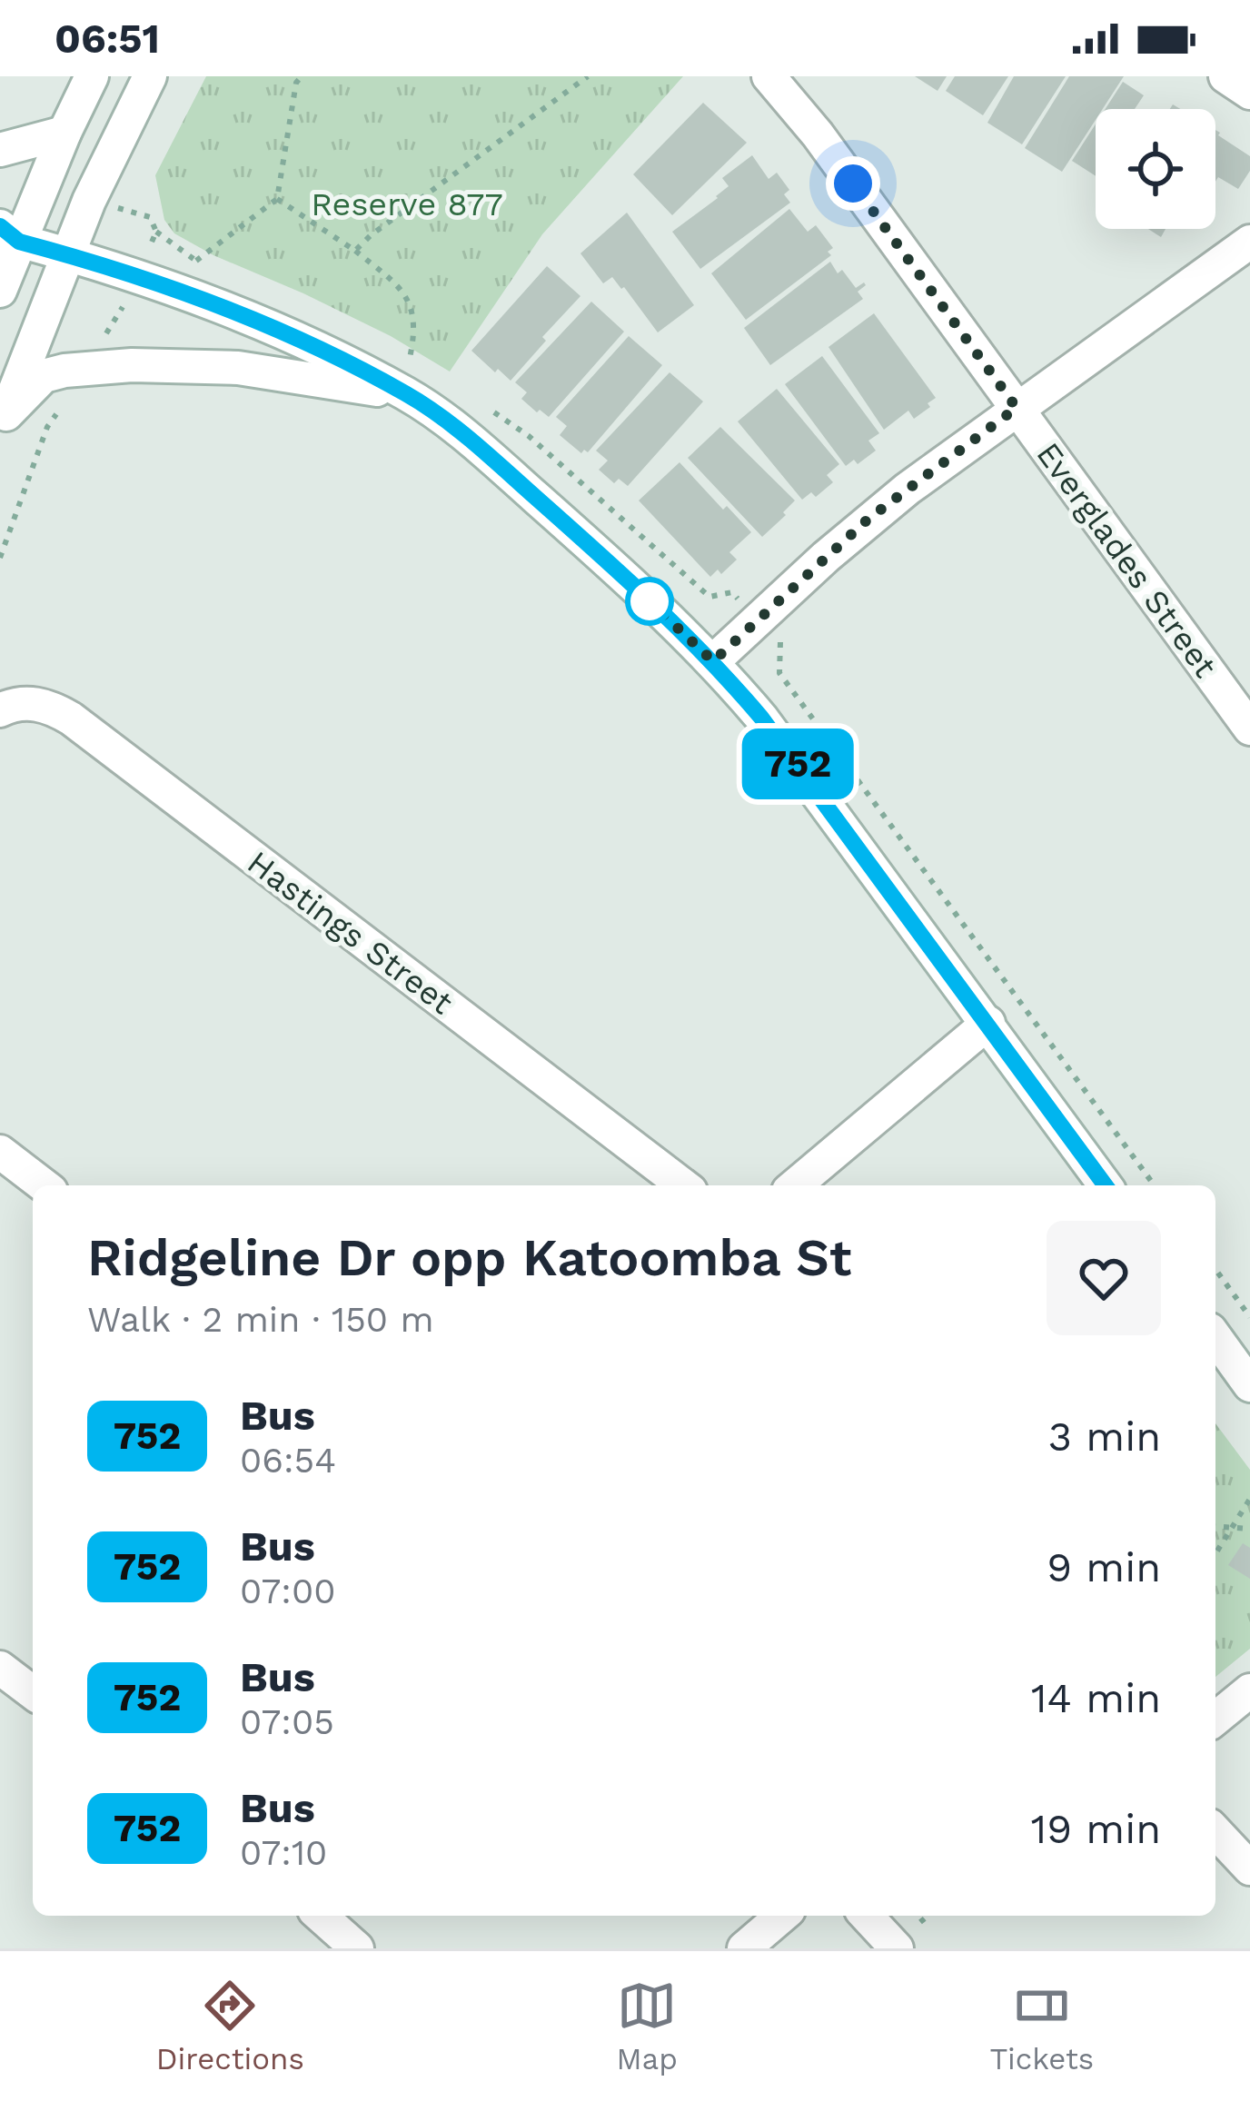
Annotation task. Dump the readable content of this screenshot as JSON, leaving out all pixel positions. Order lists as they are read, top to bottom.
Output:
{
  "streets": {
    "street": ["Everglades Street", "Hastings Street"]
  },
  "parks": ["Reserve 877"],
  "lines": ["bus line 752"],
  "page": {
    "status": "06:51",
    "on_map": "752",
    "heading": ["Ridgeline Dr opp Katoomba St", "Walk · 2 min · 150 m"],
    "list": [
      {
        "mark": "752",
        "name": "Bus",
        "note": "06:54",
        "value": "3 min"
      },
      {
        "mark": "752",
        "name": "Bus",
        "note": "07:00",
        "value": "9 min"
      },
      {
        "mark": "752",
        "name": "Bus",
        "note": "07:05",
        "value": "14 min"
      },
      {
        "mark": "752",
        "name": "Bus",
        "note": "07:10",
        "value": "19 min"
      }
    ],
    "tabs": ["Directions", "Map", "Tickets"]
  }
}
